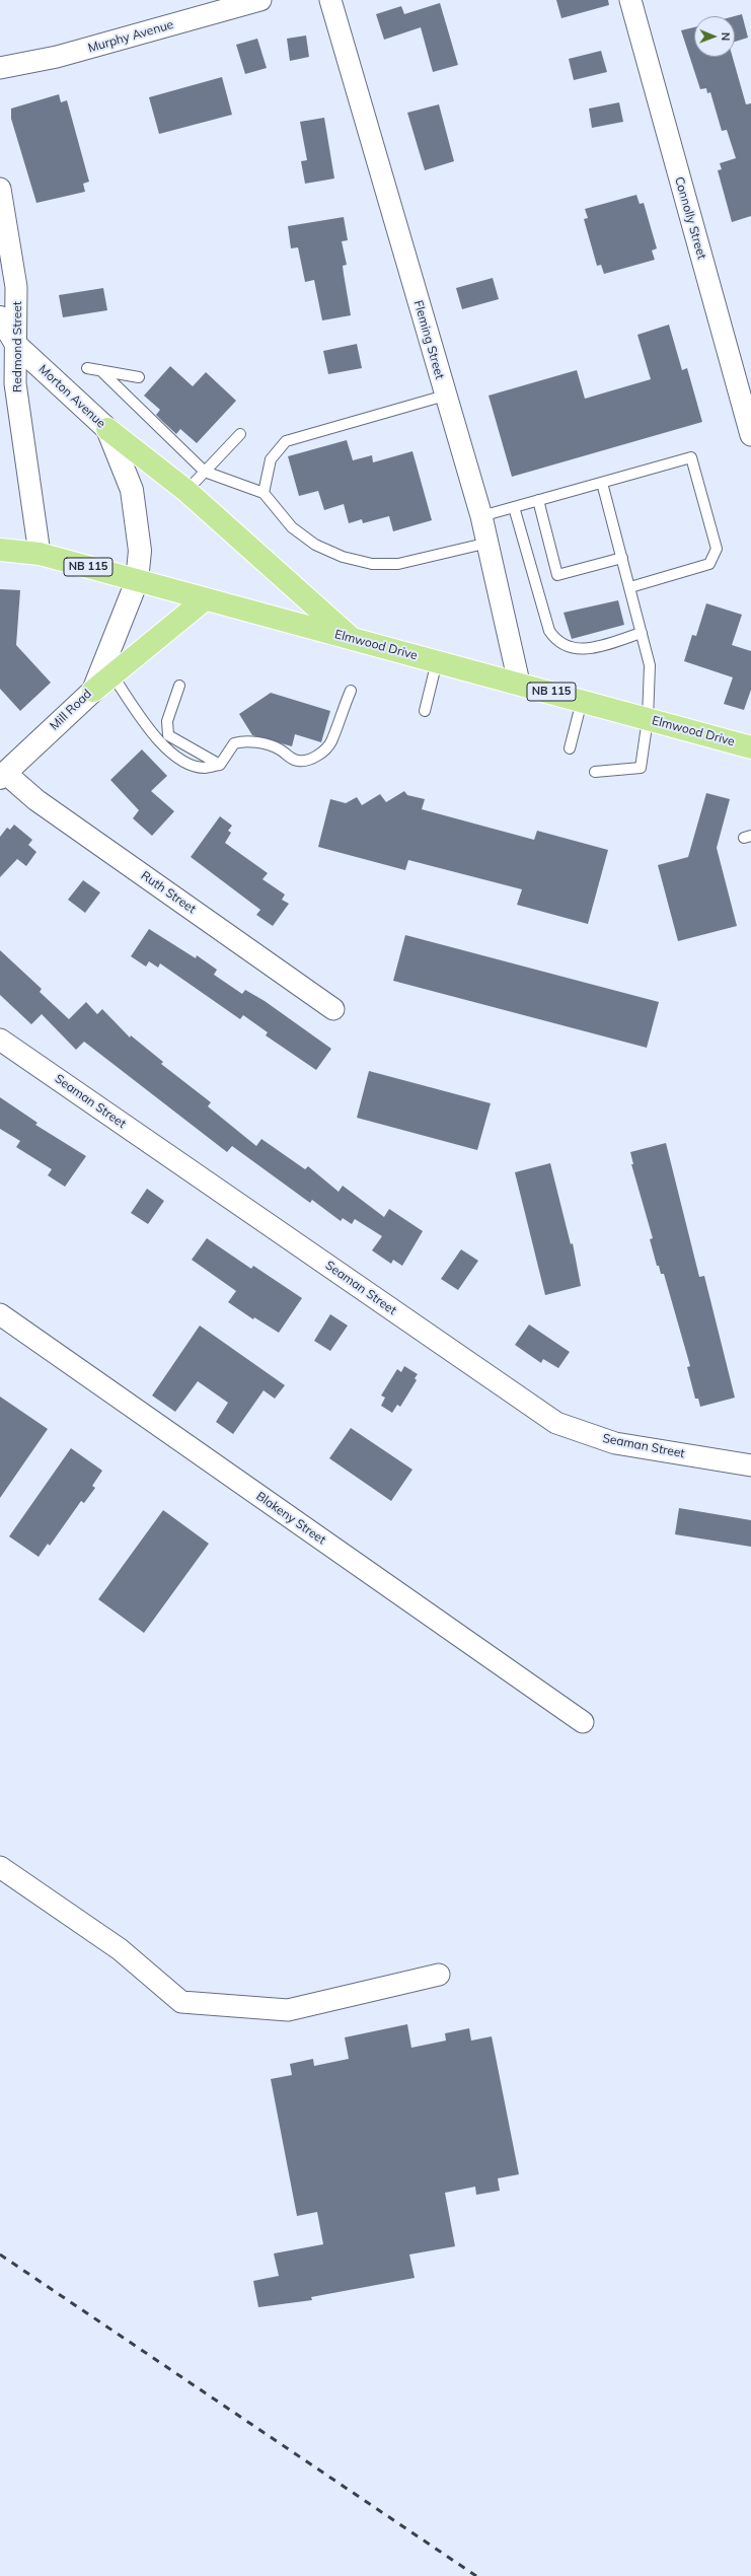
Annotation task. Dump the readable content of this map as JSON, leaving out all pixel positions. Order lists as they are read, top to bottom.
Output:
{
  "streets": {
    "main road": ["NB 115", "Elmwood Drive"],
    "street": [
      "Murphy Avenue",
      "Connolly Street",
      "Fleming Street",
      "Redmond Street",
      "Morton Avenue",
      "Mill Road",
      "Ruth Street",
      "Seaman Street",
      "Blakeny Street"
    ]
  },
  "crossings": [
    ["Fleming Street", "Elmwood Drive"],
    ["Redmond Street", "Morton Avenue"],
    ["Redmond Street", "Elmwood Drive"],
    ["Morton Avenue", "Elmwood Drive"],
    ["Morton Avenue", "Mill Road"],
    ["Elmwood Drive", "Mill Road"],
    ["Mill Road", "Ruth Street"]
  ],
  "north": "right"
}
